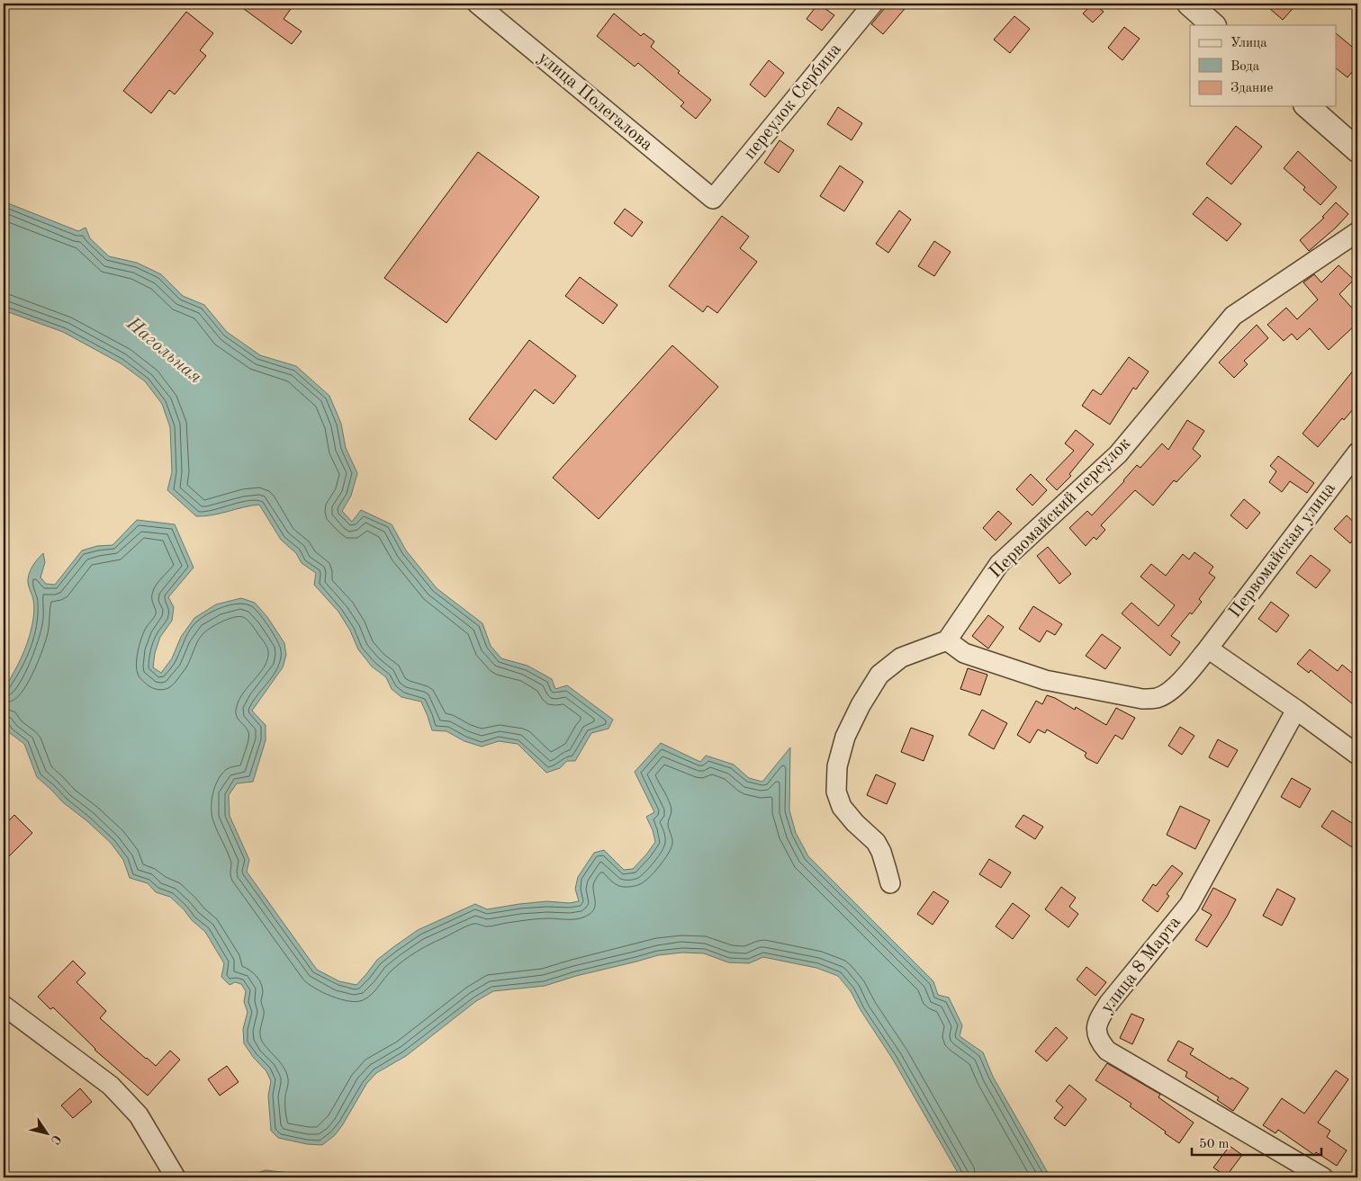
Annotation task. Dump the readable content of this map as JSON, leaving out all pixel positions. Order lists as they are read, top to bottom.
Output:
{
  "streets": {
    "street": [
      "улица Полегалова",
      "переулок Сербина",
      "Первомайский переулок",
      "Первомайская улица",
      "улица 8 Марта"
    ]
  },
  "crossings": [
    ["улица Полегалова", "переулок Сербина"],
    ["Первомайский переулок", "Первомайская улица"]
  ],
  "water": ["Нагольная"],
  "legend": ["Улица", "Вода", "Здание"],
  "scale_bar": "50 m",
  "north": "bottom right"
}
